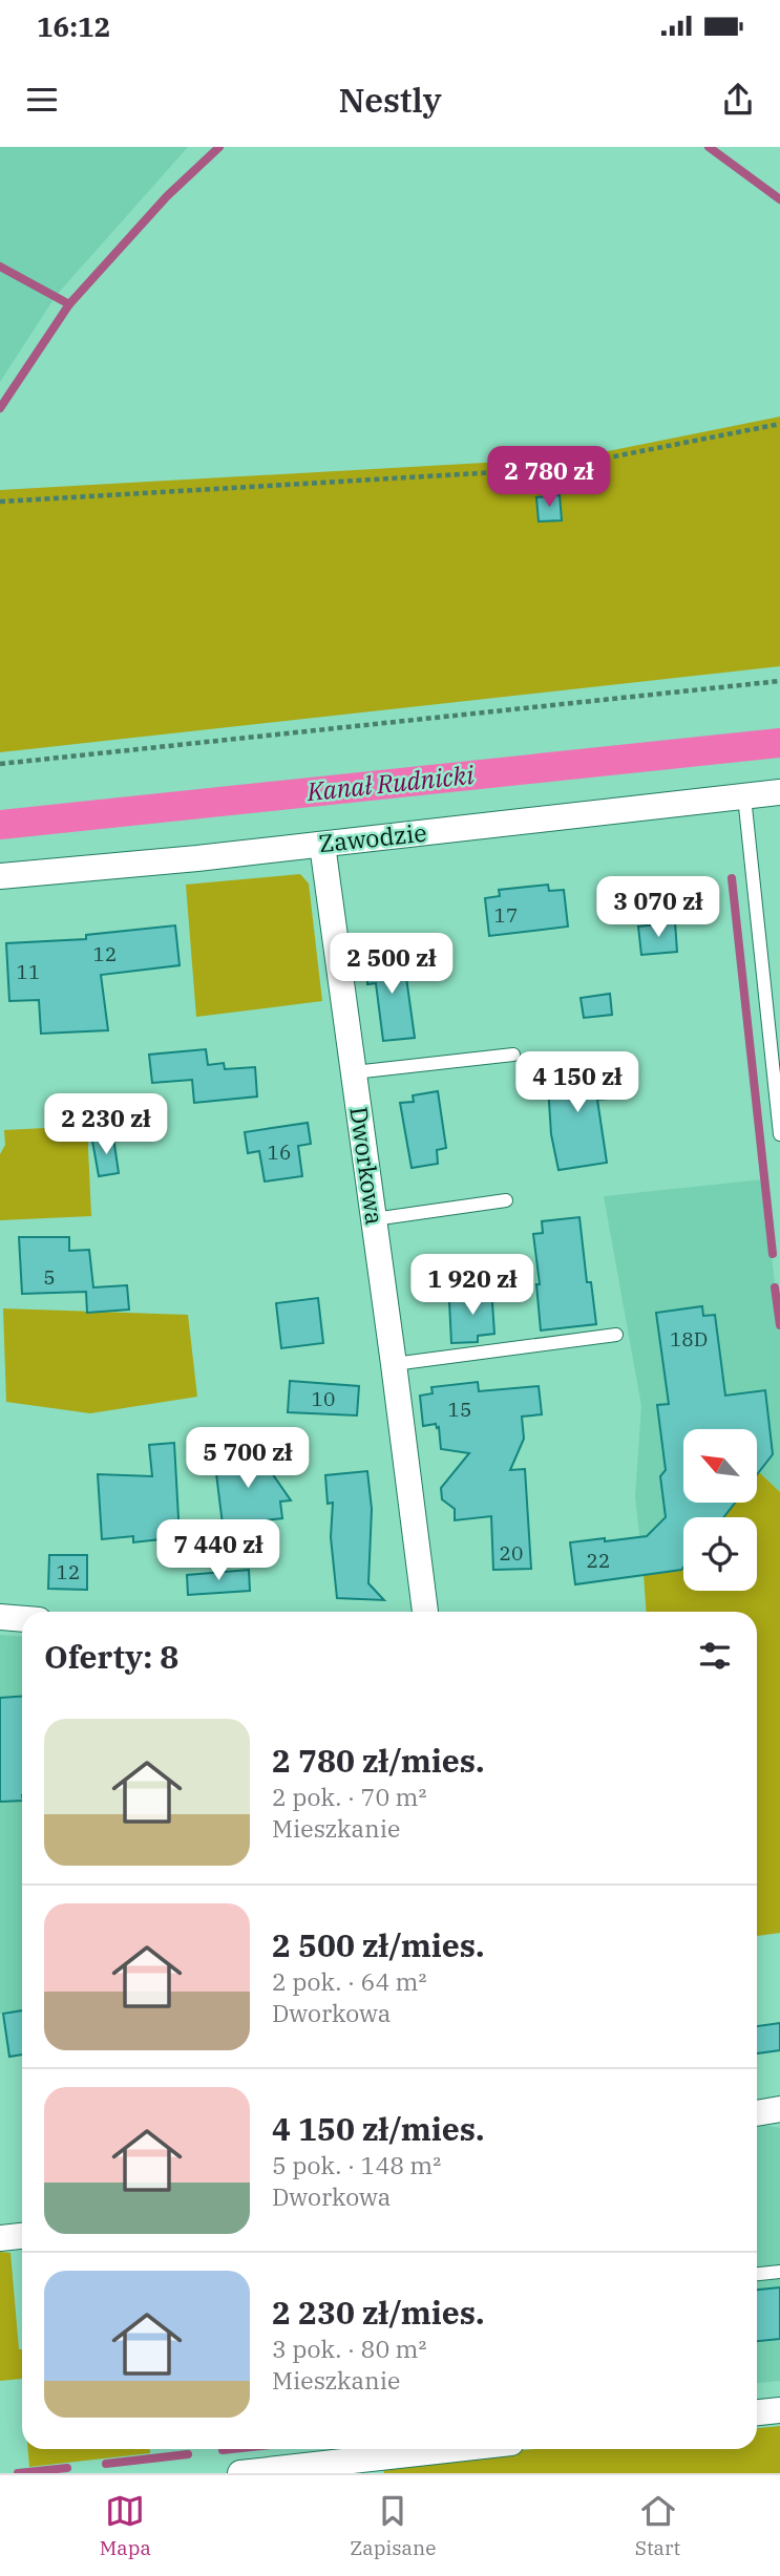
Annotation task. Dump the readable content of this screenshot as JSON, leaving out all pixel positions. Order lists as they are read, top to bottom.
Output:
{
  "streets": {
    "street": ["Zawodzie", "Dworkowa"]
  },
  "crossings": [
    ["Zawodzie", "Dworkowa"]
  ],
  "water": ["Kanał Rudnicki"],
  "house_numbers": [
    "17",
    "12",
    "11",
    "16",
    "5",
    "18D",
    "10",
    "15",
    "20",
    "22",
    "12"
  ],
  "north": "top left",
  "page": {
    "status": "16:12",
    "header": "Nestly",
    "price": [
      "2 780 zł",
      "3 070 zł",
      "2 500 zł",
      "4 150 zł",
      "2 230 zł",
      "1 920 zł",
      "5 700 zł",
      "7 440 zł"
    ],
    "heading": "Oferty: 8",
    "list": [
      {
        "name": "2 780 zł/mies.",
        "note": "2 pok. · 70 m² · Mieszkanie"
      },
      {
        "name": "2 500 zł/mies.",
        "note": "2 pok. · 64 m² · Dworkowa"
      },
      {
        "name": "4 150 zł/mies.",
        "note": "5 pok. · 148 m² · Dworkowa"
      },
      {
        "name": "2 230 zł/mies.",
        "note": "3 pok. · 80 m² · Mieszkanie"
      }
    ],
    "tabs": ["Mapa", "Zapisane", "Start"]
  }
}
